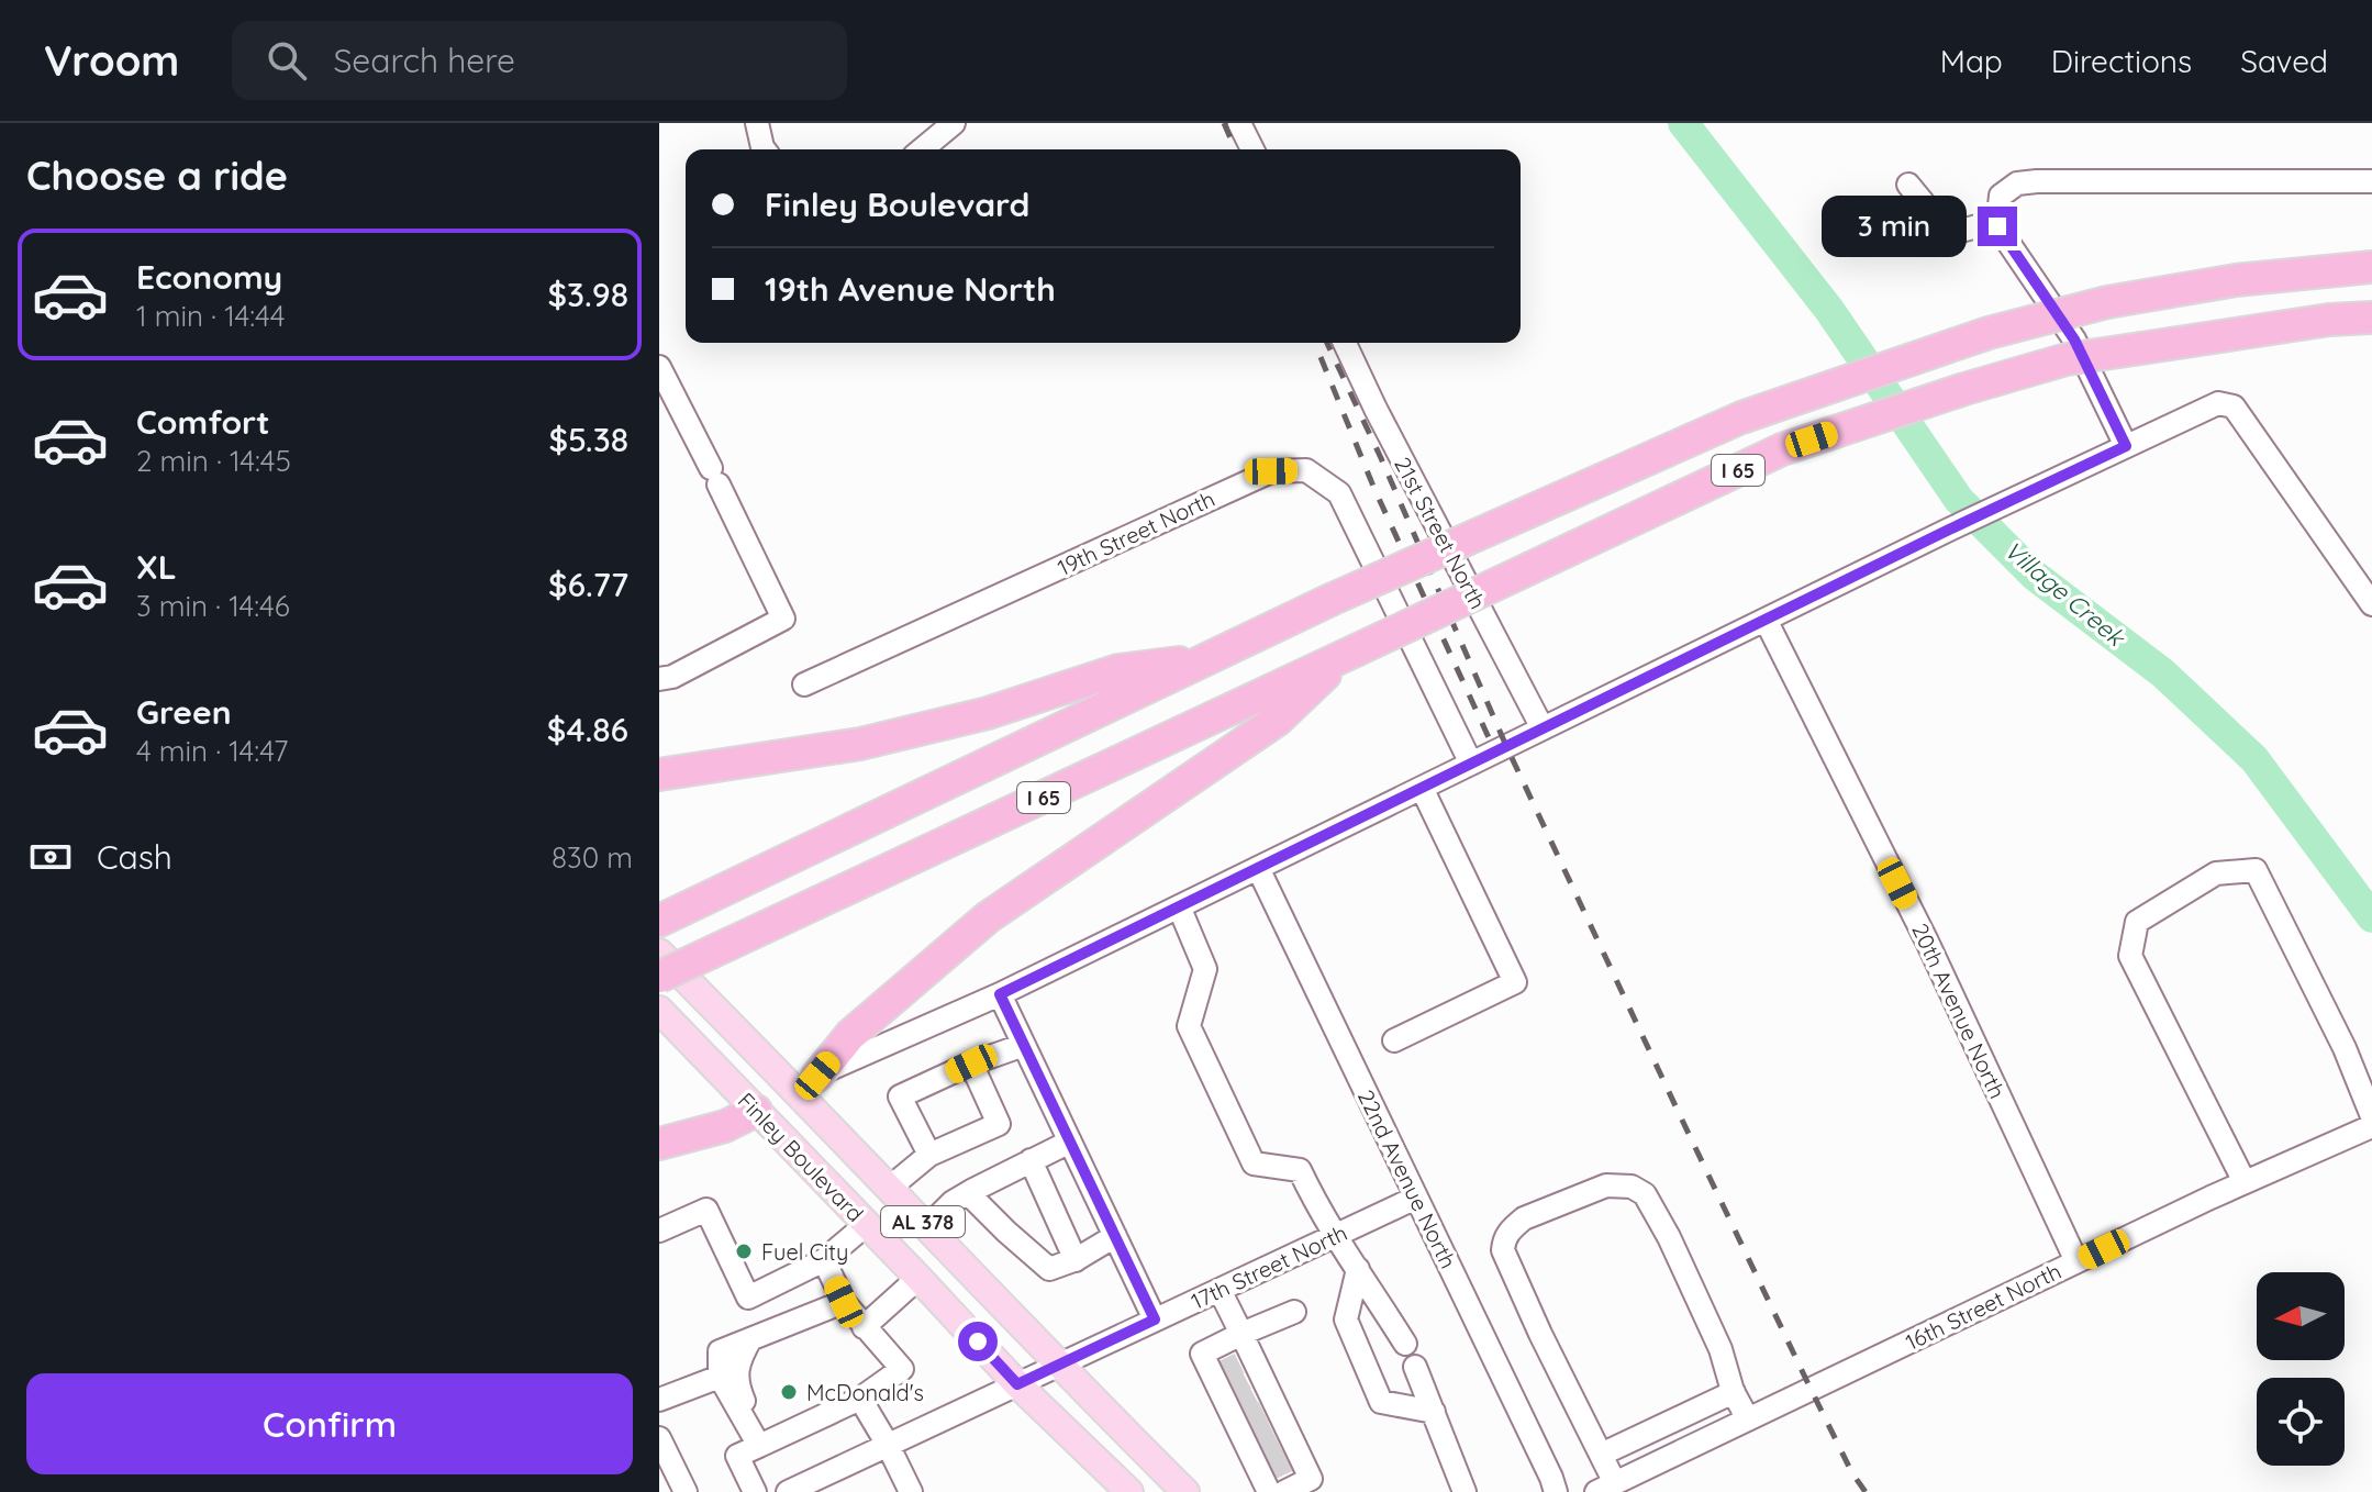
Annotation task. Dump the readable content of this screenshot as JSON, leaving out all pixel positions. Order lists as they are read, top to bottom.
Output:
{
  "streets": {
    "highway": ["I 65"],
    "main road": ["Finley Boulevard", "AL 378"],
    "street": [
      "19th Street North",
      "21st Street North",
      "20th Avenue North",
      "22nd Avenue North",
      "17th Street North",
      "16th Street North"
    ]
  },
  "crossings": [
    ["20th Avenue North", "16th Street North"],
    ["Finley Boulevard", "17th Street North"],
    ["22nd Avenue North", "17th Street North"]
  ],
  "water": ["Village Creek"],
  "places": ["Fuel City", "McDonald's"],
  "north": "left",
  "page": {
    "header": "Vroom",
    "search": "Search here",
    "nav": ["Map", "Directions", "Saved"],
    "heading": "Choose a ride",
    "banner": ["Finley Boulevard", "19th Avenue North"],
    "bubble": "3 min",
    "list": [
      {
        "name": "Economy",
        "note": "1 min · 14:44",
        "value": "$3.98"
      },
      {
        "name": "Comfort",
        "note": "2 min · 14:45",
        "value": "$5.38"
      },
      {
        "name": "XL",
        "note": "3 min · 14:46",
        "value": "$6.77"
      },
      {
        "name": "Green",
        "note": "4 min · 14:47",
        "value": "$4.86"
      }
    ],
    "pay": ["Cash", "830 m"],
    "buttons": "Confirm"
  }
}
